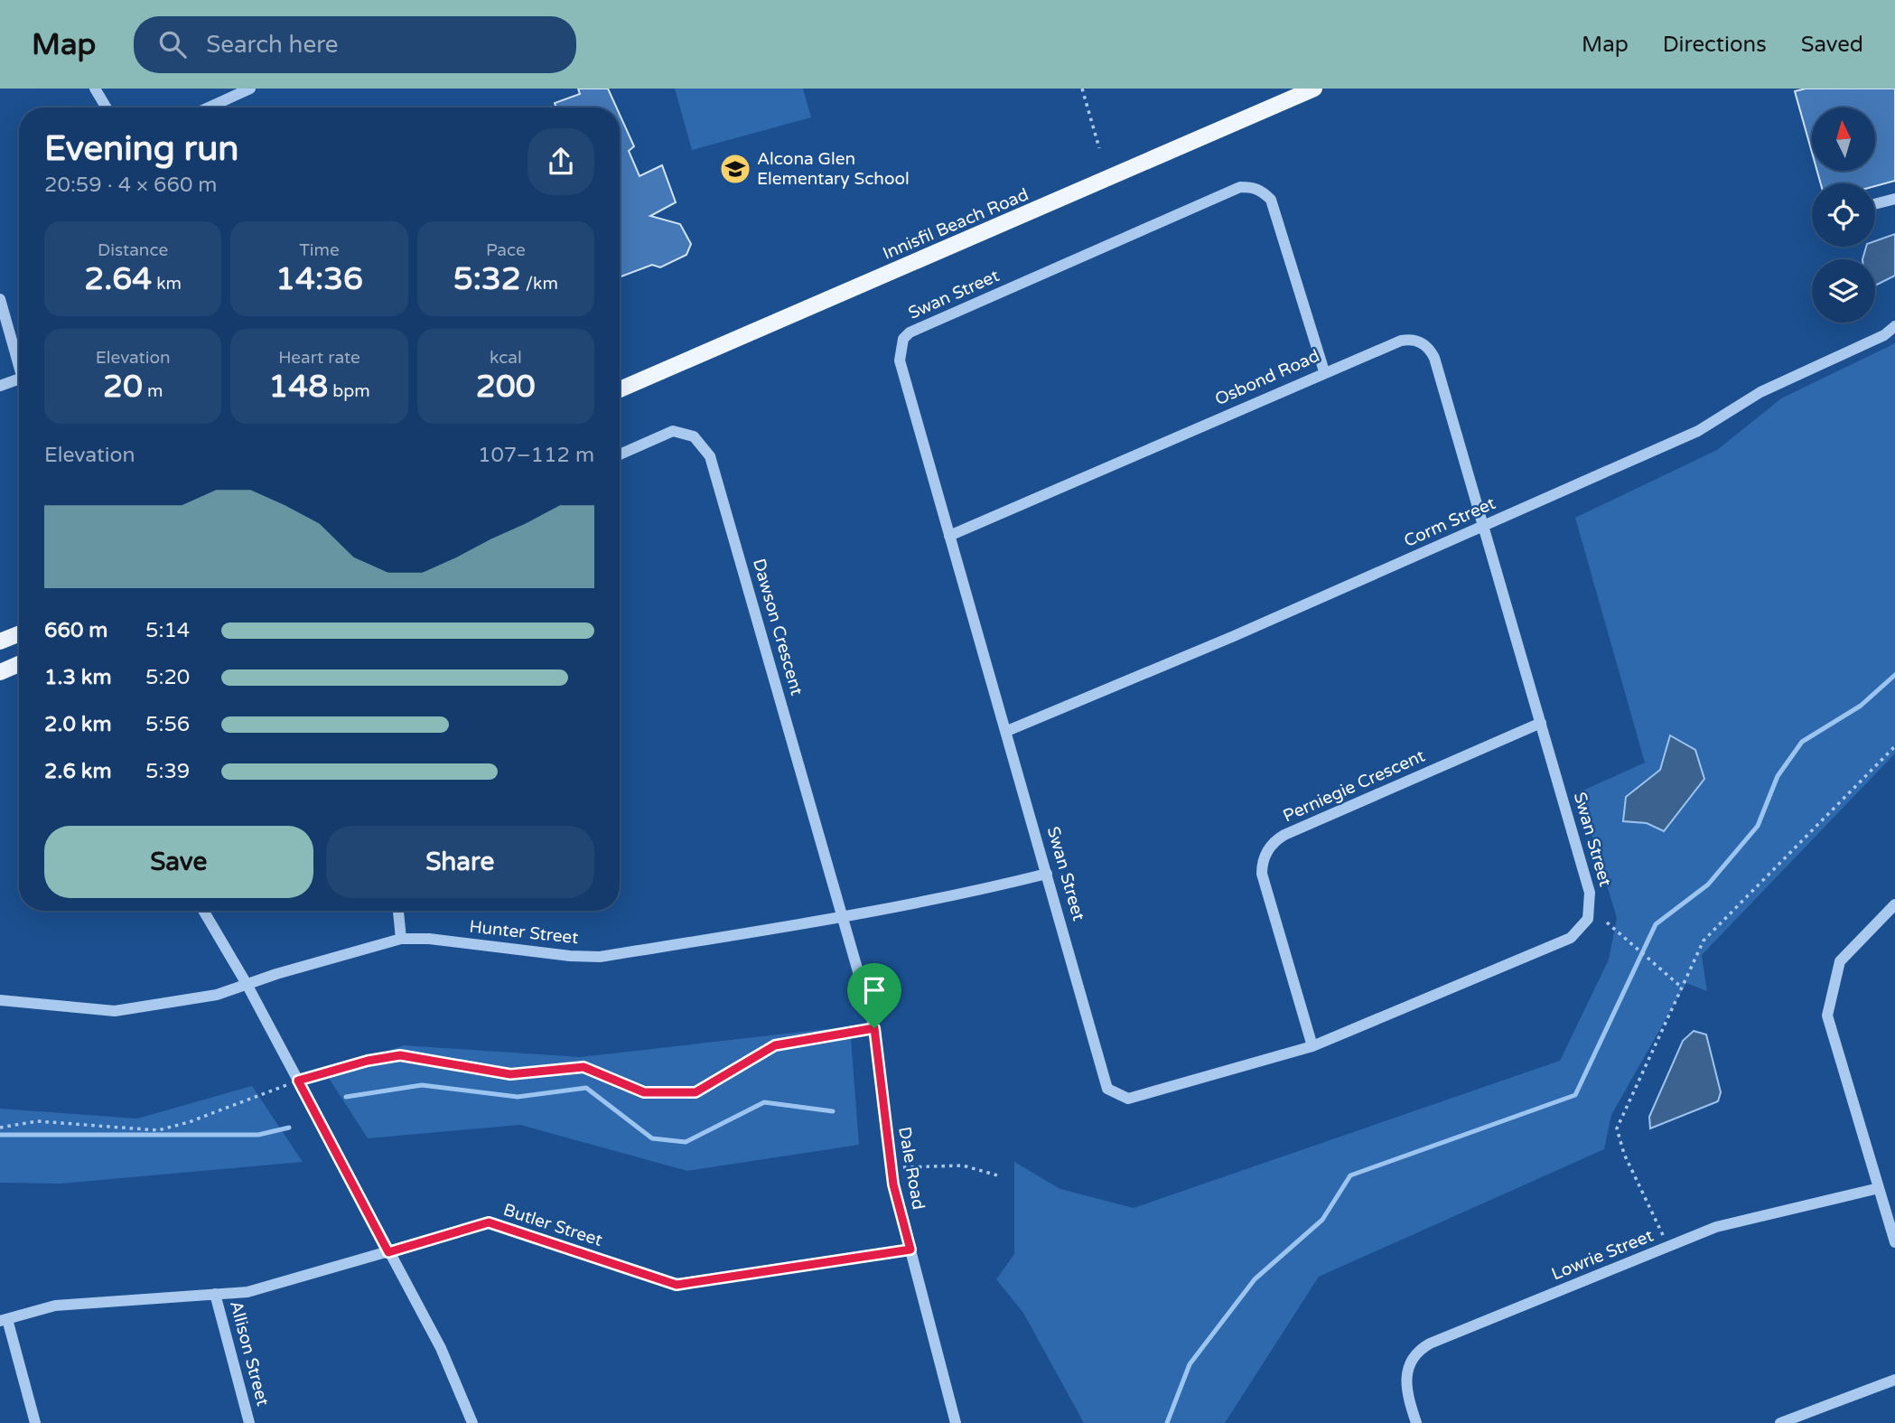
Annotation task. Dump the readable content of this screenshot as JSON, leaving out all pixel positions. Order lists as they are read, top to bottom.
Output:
{
  "streets": {
    "main road": ["Innisfil Beach Road"],
    "street": [
      "Swan Street",
      "Osbond Road",
      "Corm Street",
      "Dawson Crescent",
      "Perniegie Crescent",
      "Hunter Street",
      "Dale Road",
      "Butler Street",
      "Lowrie Street",
      "Allison Street"
    ]
  },
  "crossings": [
    ["Swan Street", "Osbond Road"],
    ["Swan Street", "Corm Street"],
    ["Swan Street", "Perniegie Crescent"],
    ["Swan Street", "Hunter Street"],
    ["Osbond Road", "Corm Street"],
    ["Dawson Crescent", "Hunter Street"],
    ["Dawson Crescent", "Dale Road"],
    ["Hunter Street", "Dale Road"],
    ["Dale Road", "Butler Street"],
    ["Butler Street", "Allison Street"]
  ],
  "places": {
    "school or university": ["Alcona Glen Elementary School"]
  },
  "north": "top",
  "page": {
    "header": "Map",
    "search": "Search here",
    "nav": ["Map", "Directions", "Saved"],
    "heading": ["Evening run", "20:59 · 4 × 660 m"],
    "stats": [
      ["Distance", "2.64 km"],
      ["Time", "14:36"],
      ["Pace", "5:32 /km"],
      ["Elevation", "20 m"],
      ["Heart rate", "148 bpm"],
      ["kcal", "200"]
    ],
    "chart": ["Elevation", "107–112 m"],
    "list": [
      {
        "name": "660 m",
        "note": "5:14"
      },
      {
        "name": "1.3 km",
        "note": "5:20"
      },
      {
        "name": "2.0 km",
        "note": "5:56"
      },
      {
        "name": "2.6 km",
        "note": "5:39"
      }
    ],
    "buttons": ["Save", "Share"]
  }
}
